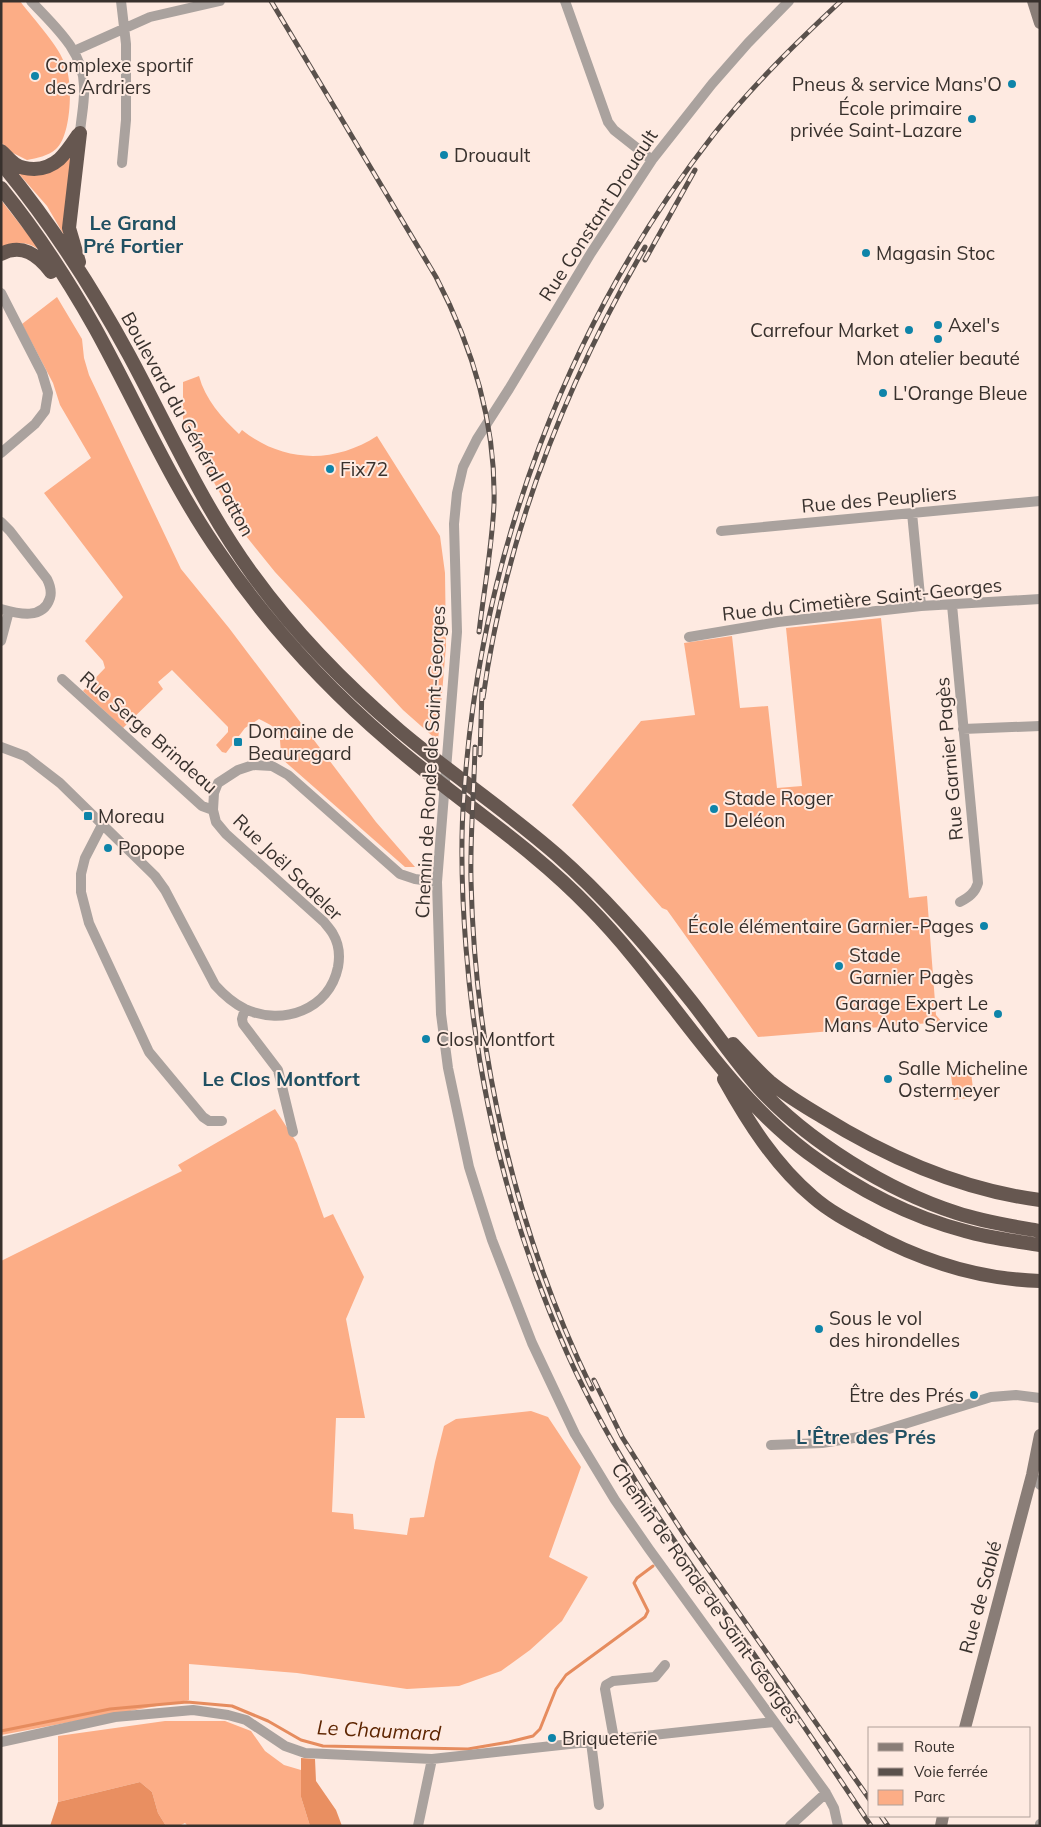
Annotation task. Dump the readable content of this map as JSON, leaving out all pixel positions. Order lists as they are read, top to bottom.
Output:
{
  "streets": {
    "highway": ["Boulevard du Général Patton"],
    "main road": ["Rue de Sablé"],
    "street": [
      "Rue Constant Drouault",
      "Rue des Peupliers",
      "Rue du Cimetière Saint-Georges",
      "Rue Serge Brindeau",
      "Rue Garnier Pagès",
      "Chemin de Ronde de Saint-Georges",
      "Rue Joël Sadeler"
    ]
  },
  "crossings": [
    ["Rue Constant Drouault", "Chemin de Ronde de Saint-Georges"],
    ["Rue du Cimetière Saint-Georges", "Rue Garnier Pagès"],
    ["Rue Serge Brindeau", "Rue Joël Sadeler"],
    ["Chemin de Ronde de Saint-Georges", "Rue Joël Sadeler"]
  ],
  "districts": ["Le Grand Pré Fortier", "Le Clos Montfort", "L'Être des Prés"],
  "water": ["Le Chaumard"],
  "places": {
    "other": [
      "Complexe sportif des Ardriers",
      "Pneus & service Mans'O",
      "École primaire privée Saint-Lazare",
      "Drouault",
      "Magasin Stoc",
      "Axel's",
      "Carrefour Market",
      "Mon atelier beauté",
      "L'Orange Bleue",
      "Fix72",
      "Stade Roger Deléon",
      "Popope",
      "École élémentaire Garnier-Pages",
      "Stade Garnier Pagès",
      "Garage Expert Le Mans Auto Service",
      "Clos Montfort",
      "Salle Micheline Ostermeyer",
      "Sous le vol des hirondelles",
      "Être des Prés",
      "Briqueterie"
    ],
    "transit": ["Domaine de Beauregard", "Moreau"]
  },
  "legend": ["Route", "Voie ferrée", "Parc"]
}
